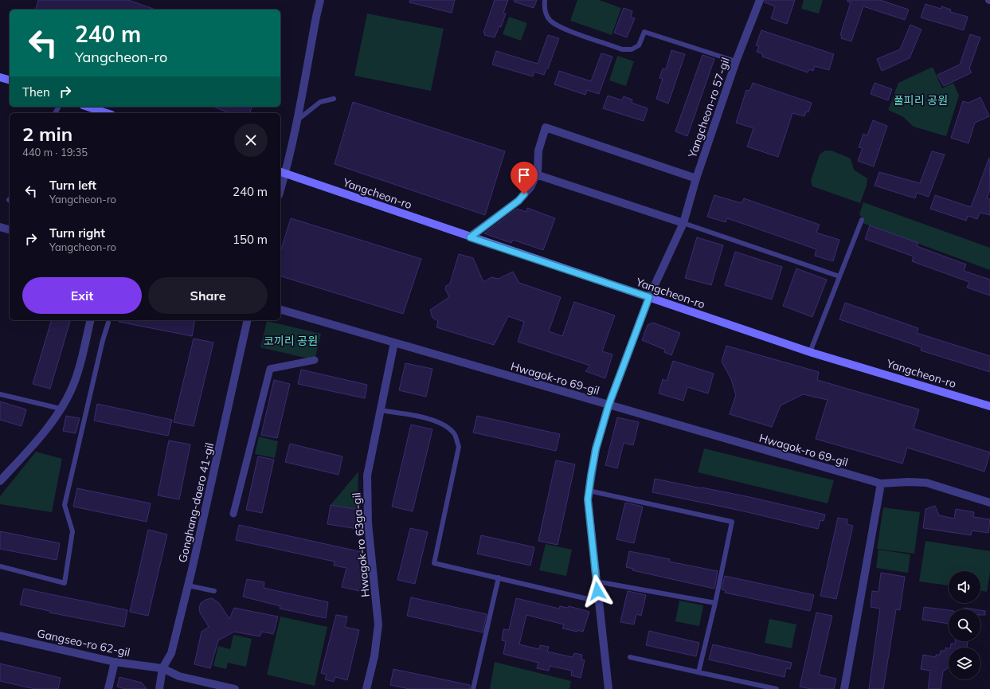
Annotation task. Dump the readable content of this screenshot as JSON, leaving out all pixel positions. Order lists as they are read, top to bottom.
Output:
{
  "streets": {
    "main road": ["Yangcheon-ro"],
    "street": [
      "Yangcheon-ro 57-gil",
      "Hwagok-ro 69-gil",
      "Gonghang-daero 41-gil",
      "Hwagok-ro 63ga-gil",
      "Gangseo-ro 62-gil"
    ]
  },
  "crossings": [
    ["Yangcheon-ro 57-gil", "Yangcheon-ro"],
    ["Yangcheon-ro 57-gil", "Hwagok-ro 69-gil"],
    ["Hwagok-ro 69-gil", "Hwagok-ro 63ga-gil"],
    ["Gonghang-daero 41-gil", "Gangseo-ro 62-gil"]
  ],
  "parks": ["풀피리 공원", "코끼리 공원"],
  "page": {
    "turn": ["240 m", "Yangcheon-ro"],
    "then": "Then",
    "heading": ["2 min", "440 m · 19:35"],
    "list": [
      {
        "name": "Turn left",
        "note": "Yangcheon-ro",
        "value": "240 m"
      },
      {
        "name": "Turn right",
        "note": "Yangcheon-ro",
        "value": "150 m"
      }
    ],
    "buttons": ["Exit", "Share"]
  }
}
